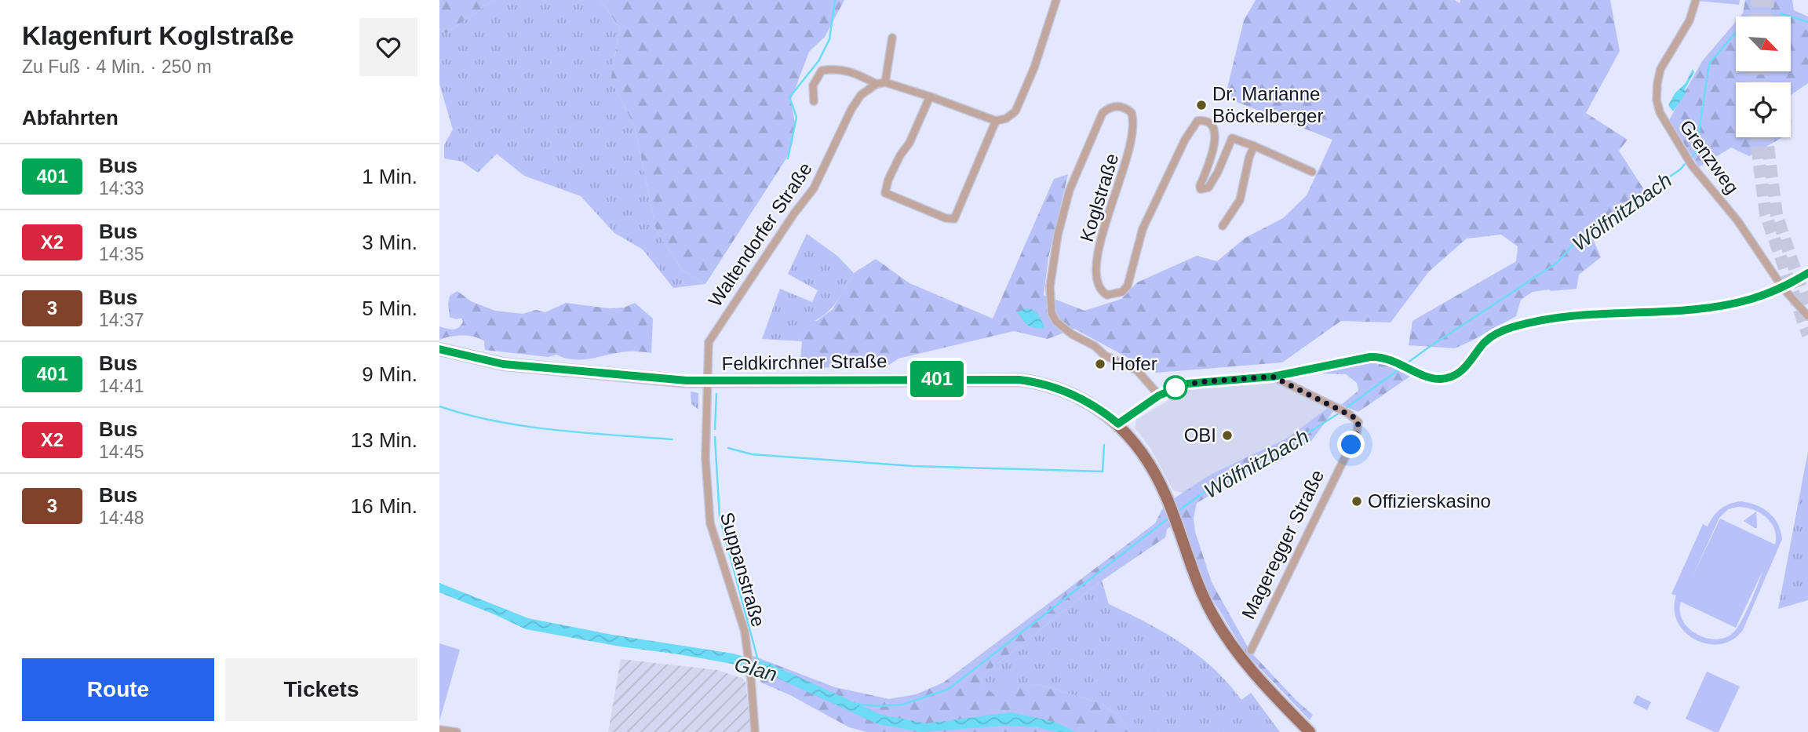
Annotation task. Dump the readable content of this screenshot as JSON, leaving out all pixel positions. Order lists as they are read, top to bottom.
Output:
{
  "streets": {
    "main road": ["Feldkirchner Straße", "Mageregger Straße"],
    "street": [
      "Grenzweg",
      "Koglstraße",
      "Waltendorfer Straße",
      "Suppanstraße"
    ]
  },
  "crossings": [
    ["Waltendorfer Straße", "Feldkirchner Straße"],
    ["Waltendorfer Straße", "Suppanstraße"],
    ["Feldkirchner Straße", "Mageregger Straße"],
    ["Feldkirchner Straße", "Suppanstraße"]
  ],
  "water": ["Wölfnitzbach", "Glan"],
  "places": [
    "Dr. Marianne Böckelberger",
    "Hofer",
    "OBI",
    "Offizierskasino"
  ],
  "lines": ["bus line 401"],
  "north": "bottom right",
  "page": {
    "heading": [
      ["Klagenfurt Koglstraße", "Zu Fuß · 4 Min. · 250 m"],
      "Abfahrten"
    ],
    "on_map": "401",
    "list": [
      {
        "mark": "401",
        "name": "Bus",
        "note": "14:33",
        "value": "1 Min."
      },
      {
        "mark": "X2",
        "name": "Bus",
        "note": "14:35",
        "value": "3 Min."
      },
      {
        "mark": "3",
        "name": "Bus",
        "note": "14:37",
        "value": "5 Min."
      },
      {
        "mark": "401",
        "name": "Bus",
        "note": "14:41",
        "value": "9 Min."
      },
      {
        "mark": "X2",
        "name": "Bus",
        "note": "14:45",
        "value": "13 Min."
      },
      {
        "mark": "3",
        "name": "Bus",
        "note": "14:48",
        "value": "16 Min."
      }
    ],
    "buttons": ["Route", "Tickets"]
  }
}
